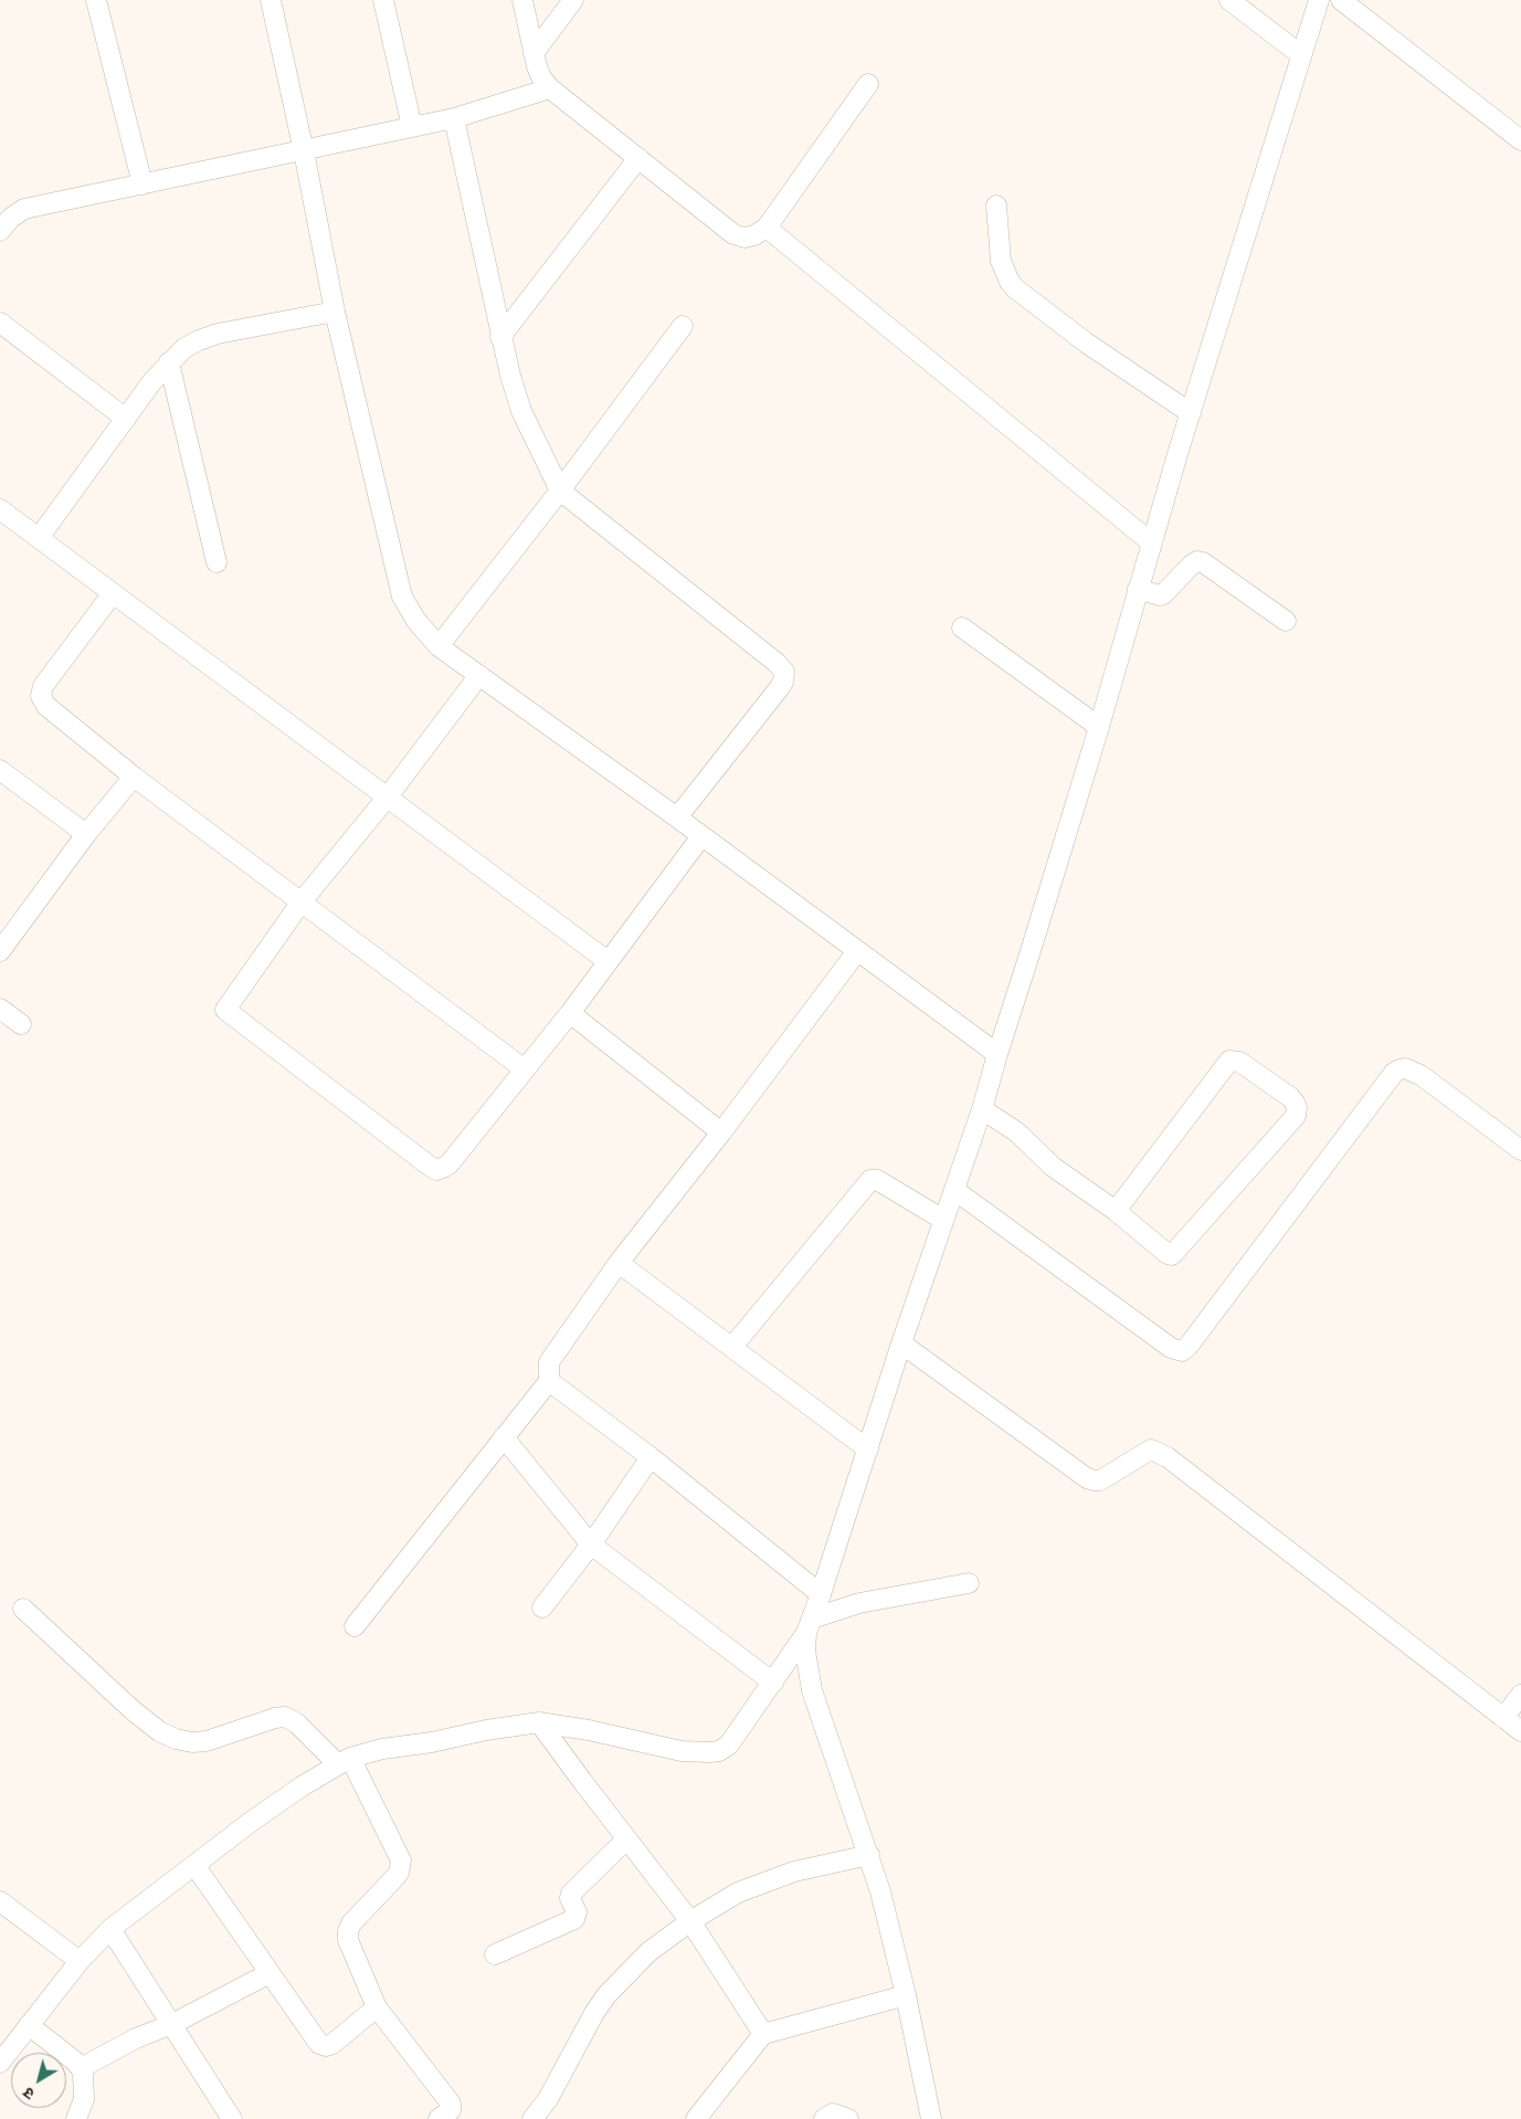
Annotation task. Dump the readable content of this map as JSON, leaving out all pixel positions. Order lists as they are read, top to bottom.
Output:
{
  "north": "bottom left"
}
